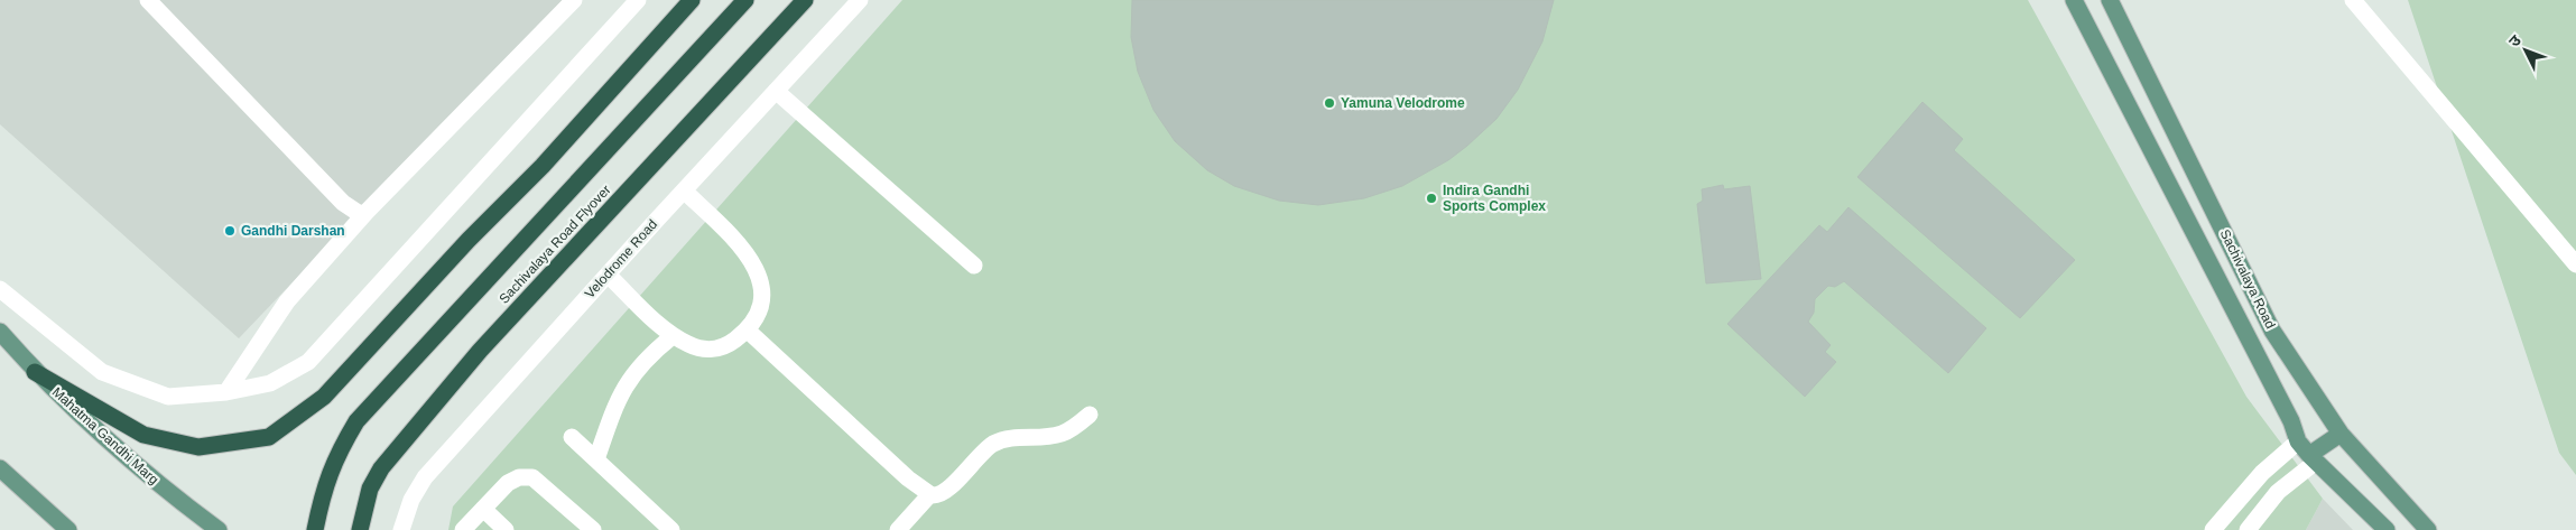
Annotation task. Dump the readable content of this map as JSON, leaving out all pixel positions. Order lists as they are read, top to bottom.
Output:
{
  "streets": {
    "highway": ["Sachivalaya Road Flyover"],
    "main road": ["Sachivalaya Road", "Mahatma Gandhi Marg"],
    "street": ["Velodrome Road"]
  },
  "places": ["Yamuna Velodrome", "Indira Gandhi Sports Complex", "Gandhi Darshan"],
  "north": "top left"
}
